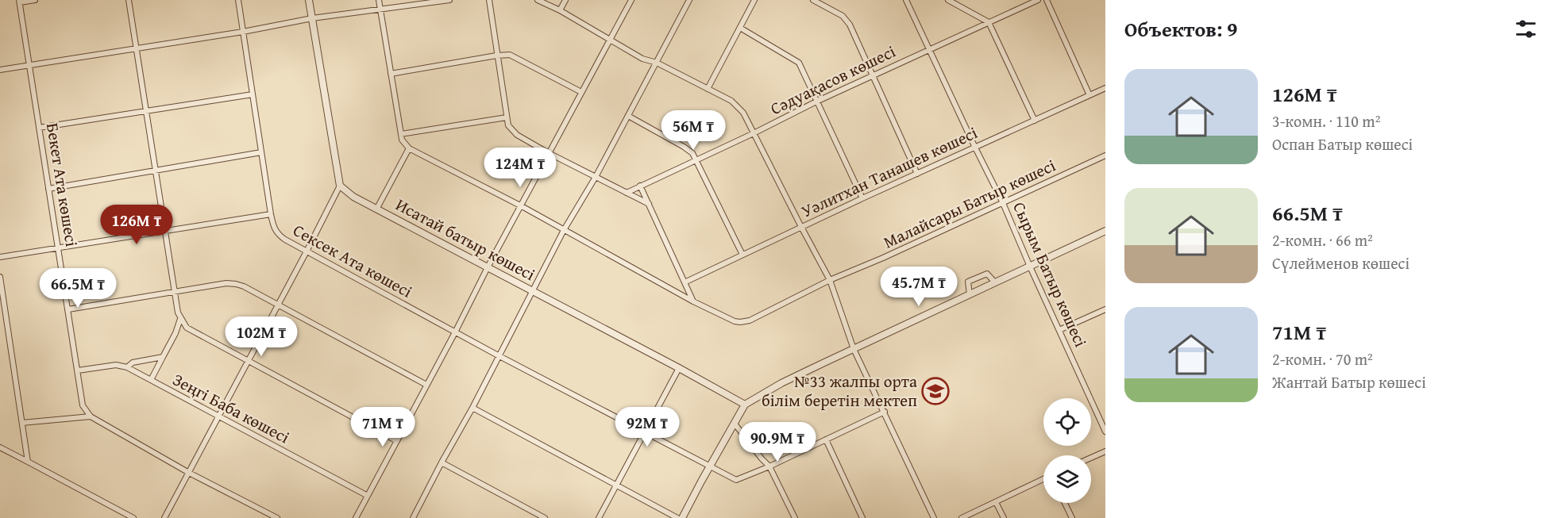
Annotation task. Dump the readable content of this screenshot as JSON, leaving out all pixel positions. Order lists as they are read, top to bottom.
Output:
{
  "streets": {
    "street": [
      "Сәдуақасов көшесі",
      "Уәлитхан Танашев көшесі",
      "Бекет Ата көшесі",
      "Малайсары Батыр көшесі",
      "Исатай батыр көшесі",
      "Сексек Ата көшесі",
      "Сырым Батыр көшесі",
      "Зеңгі Баба көшесі"
    ]
  },
  "crossings": [
    ["Сәдуақасов көшесі", "Сырым Батыр көшесі"],
    ["Уәлитхан Танашев көшесі", "Сырым Батыр көшесі"],
    ["Бекет Ата көшесі", "Зеңгі Баба көшесі"],
    ["Малайсары Батыр көшесі", "Сырым Батыр көшесі"]
  ],
  "places": {
    "school or university": ["№33 жалпы орта білім беретін мектеп"]
  },
  "page": {
    "heading": "Объектов: 9",
    "list": [
      {
        "name": "126M ₸",
        "note": "3-комн. · 110 m² · Оспан Батыр көшесі"
      },
      {
        "name": "66.5M ₸",
        "note": "2-комн. · 66 m² · Сүлейменов көшесі"
      },
      {
        "name": "71M ₸",
        "note": "2-комн. · 70 m² · Жантай Батыр көшесі"
      }
    ],
    "price": [
      "56M ₸",
      "124M ₸",
      "126M ₸",
      "45.7M ₸",
      "66.5M ₸",
      "102M ₸",
      "71M ₸",
      "92M ₸",
      "90.9M ₸"
    ]
  }
}
